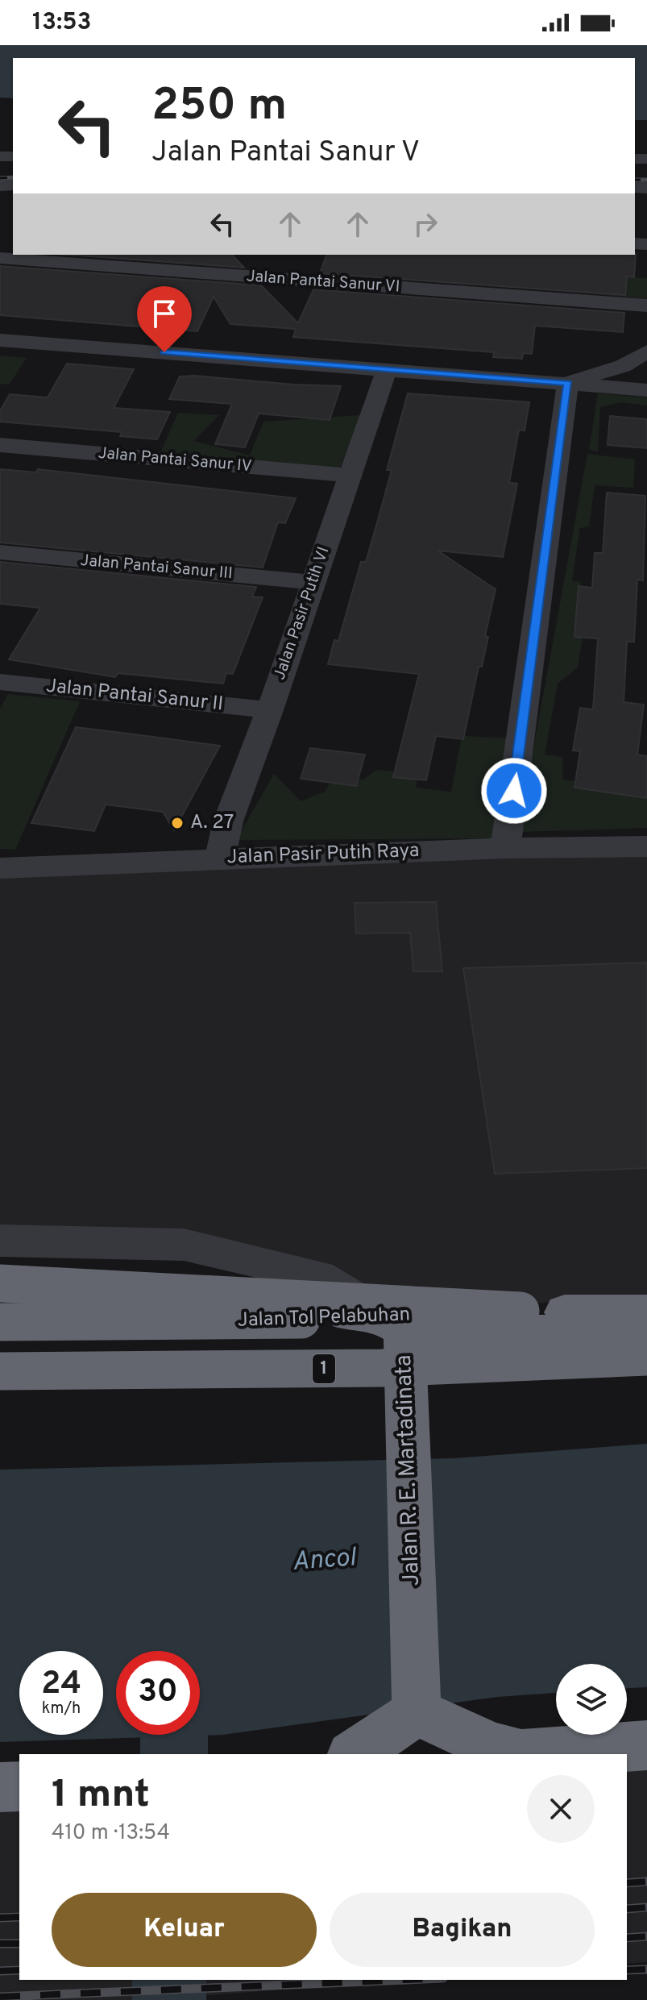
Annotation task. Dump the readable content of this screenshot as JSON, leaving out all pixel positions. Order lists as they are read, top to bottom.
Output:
{
  "streets": {
    "highway": ["Jalan Tol Pelabuhan", "1", "Jalan R. E. Martadinata"],
    "street": [
      "Jalan Pantai Sanur VI",
      "Jalan Pantai Sanur IV",
      "Jalan Pantai Sanur III",
      "Jalan Pasir Putih VI",
      "Jalan Pantai Sanur II",
      "Jalan Pasir Putih Raya"
    ]
  },
  "crossings": [
    ["Jalan Pantai Sanur IV", "Jalan Pasir Putih VI"],
    ["Jalan Pantai Sanur III", "Jalan Pasir Putih VI"],
    ["Jalan Pasir Putih VI", "Jalan Pantai Sanur II"],
    ["Jalan Pasir Putih VI", "Jalan Pasir Putih Raya"]
  ],
  "water": ["Ancol"],
  "places": ["A. 27"],
  "page": {
    "status": "13:53",
    "turn": ["250 m", "Jalan Pantai Sanur V"],
    "speed": "24 km/h",
    "limit": "30",
    "heading": ["1 mnt", "410 m · 13:54"],
    "buttons": ["Keluar", "Bagikan"]
  }
}
